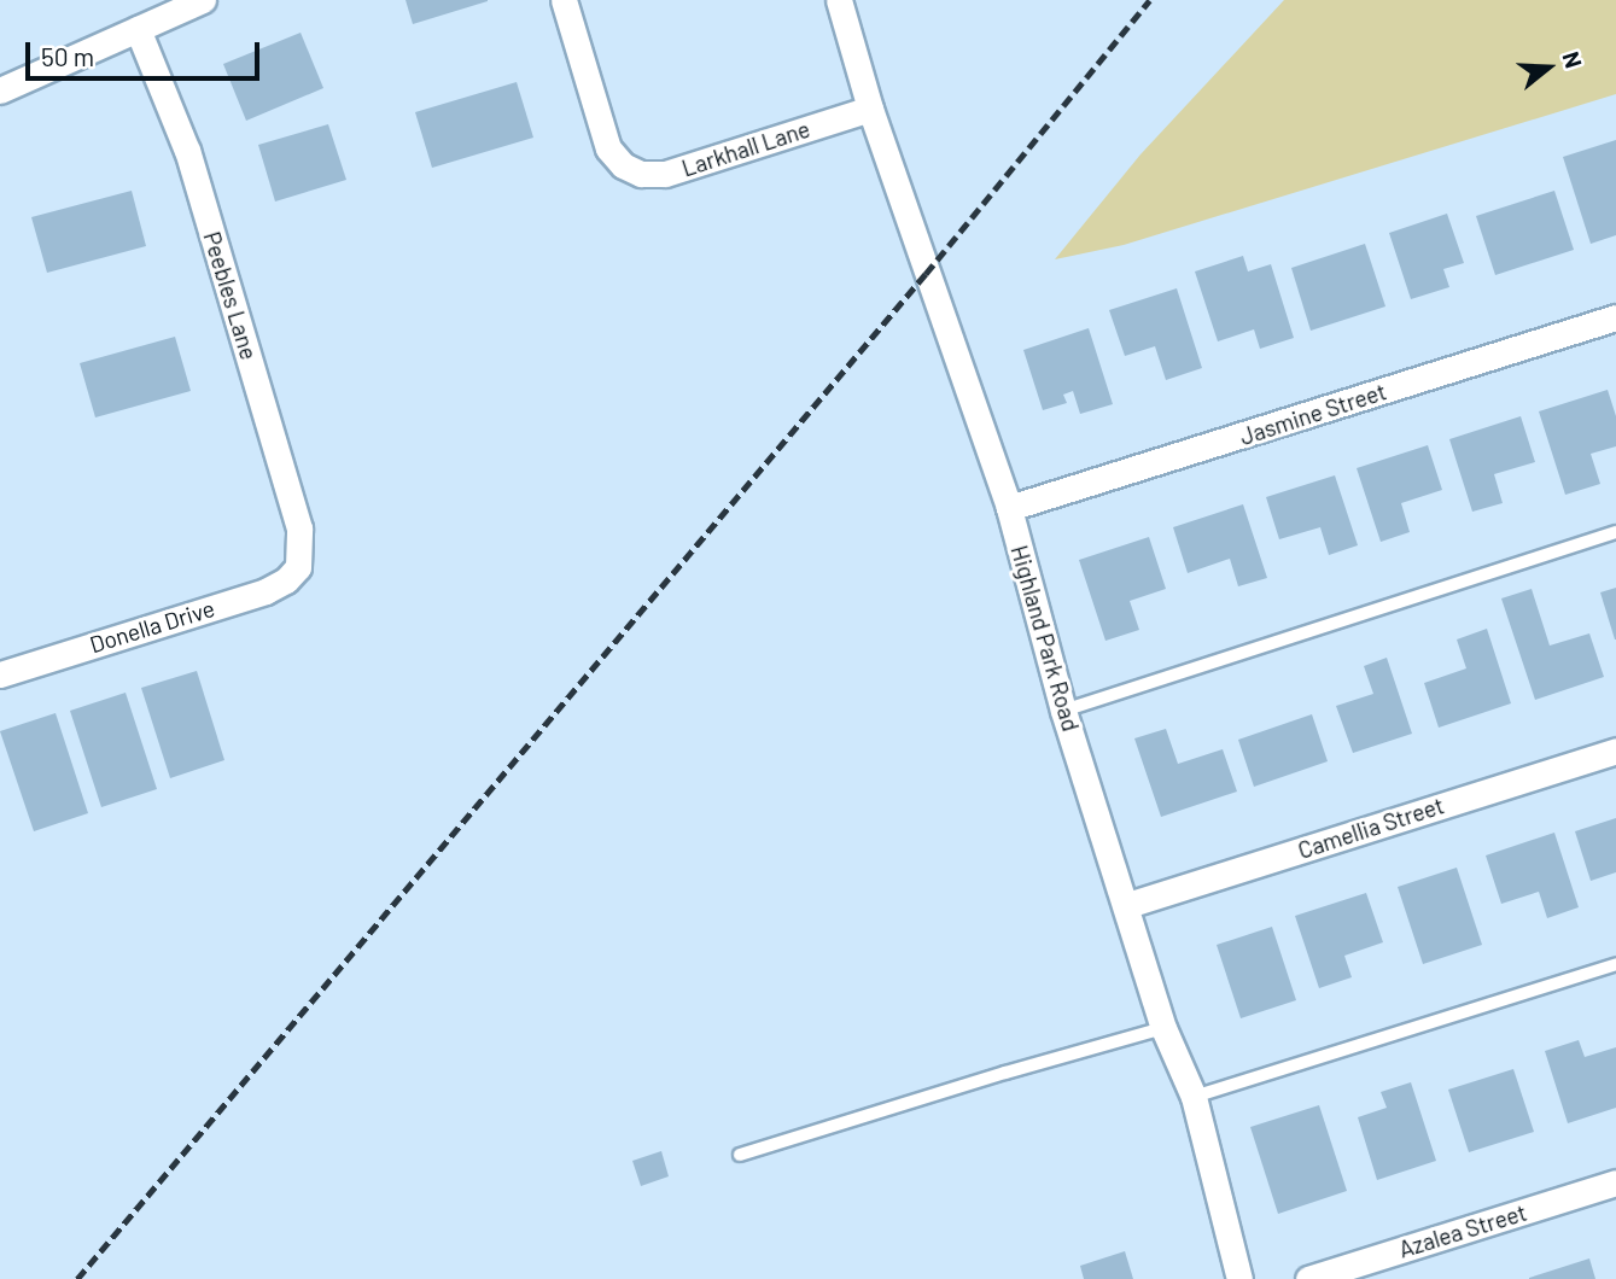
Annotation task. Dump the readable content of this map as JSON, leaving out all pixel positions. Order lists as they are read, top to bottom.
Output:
{
  "streets": {
    "street": [
      "Larkhall Lane",
      "Peebles Lane",
      "Jasmine Street",
      "Donella Drive",
      "Highland Park Road",
      "Camellia Street",
      "Azalea Street"
    ]
  },
  "crossings": [
    ["Larkhall Lane", "Highland Park Road"],
    ["Peebles Lane", "Donella Drive"],
    ["Jasmine Street", "Highland Park Road"],
    ["Highland Park Road", "Camellia Street"]
  ],
  "scale_bar": "50 m",
  "north": "right"
}
